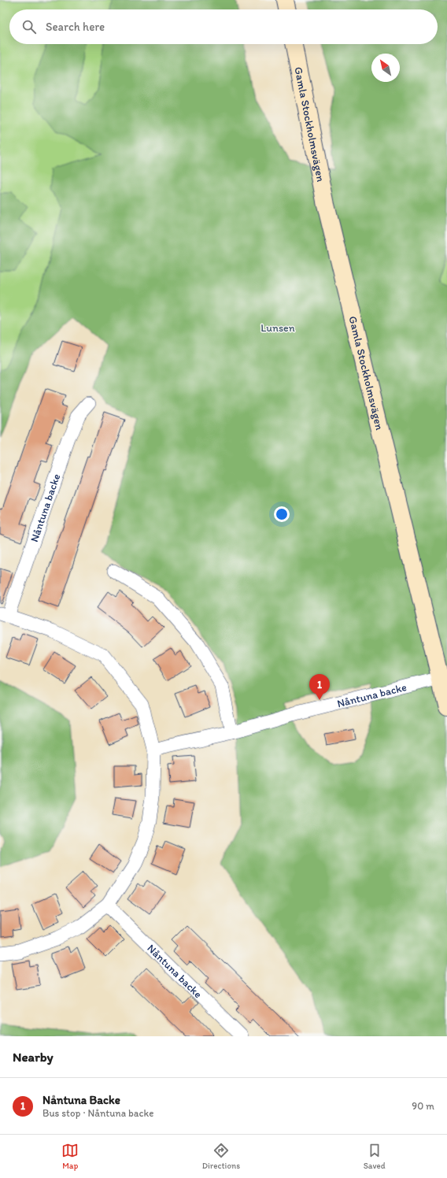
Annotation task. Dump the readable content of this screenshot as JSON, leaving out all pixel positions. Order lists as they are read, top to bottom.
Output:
{
  "streets": {
    "main road": ["Gamla Stockholmsvägen"],
    "street": ["Nåntuna backe"]
  },
  "crossings": [
    ["Gamla Stockholmsvägen", "Nåntuna backe"]
  ],
  "parks": ["Lunsen"],
  "north": "top left",
  "page": {
    "search": "Search here",
    "pins": "1",
    "heading": "Nearby",
    "list": [
      {
        "mark": "1",
        "name": "Nåntuna Backe",
        "note": "Bus stop · Nåntuna backe",
        "value": "90 m"
      }
    ],
    "nav": ["Map", "Directions", "Saved"]
  }
}
